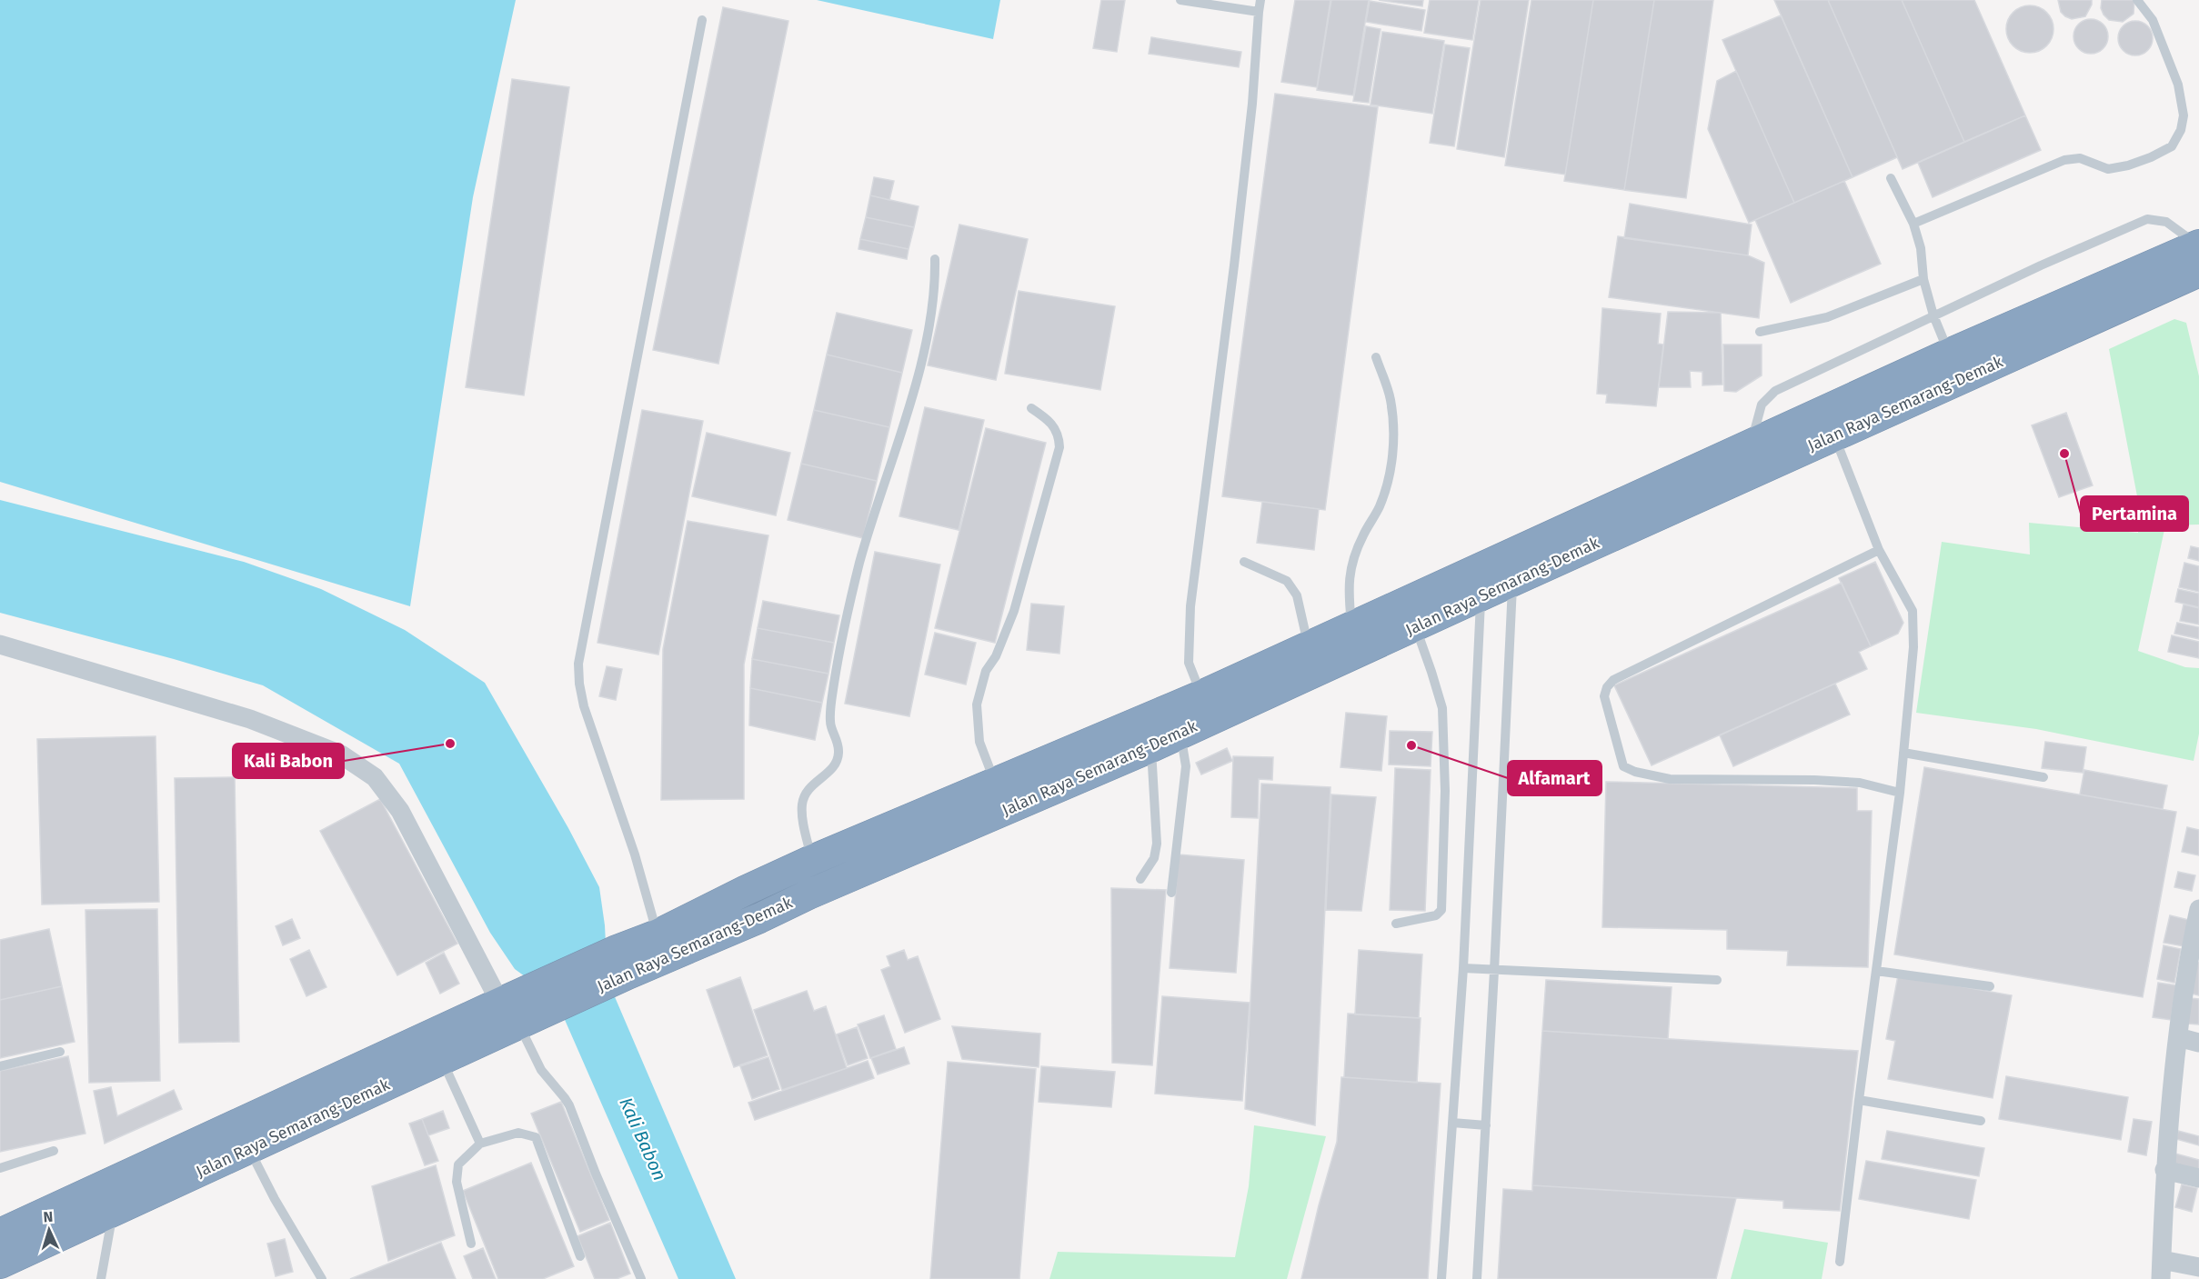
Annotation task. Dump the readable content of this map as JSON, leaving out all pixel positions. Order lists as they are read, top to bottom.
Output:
{
  "streets": {
    "highway": ["Jalan Raya Semarang-Demak"]
  },
  "water": ["Kali Babon"],
  "places": ["Pertamina", "Kali Babon", "Alfamart"],
  "north": "top"
}
